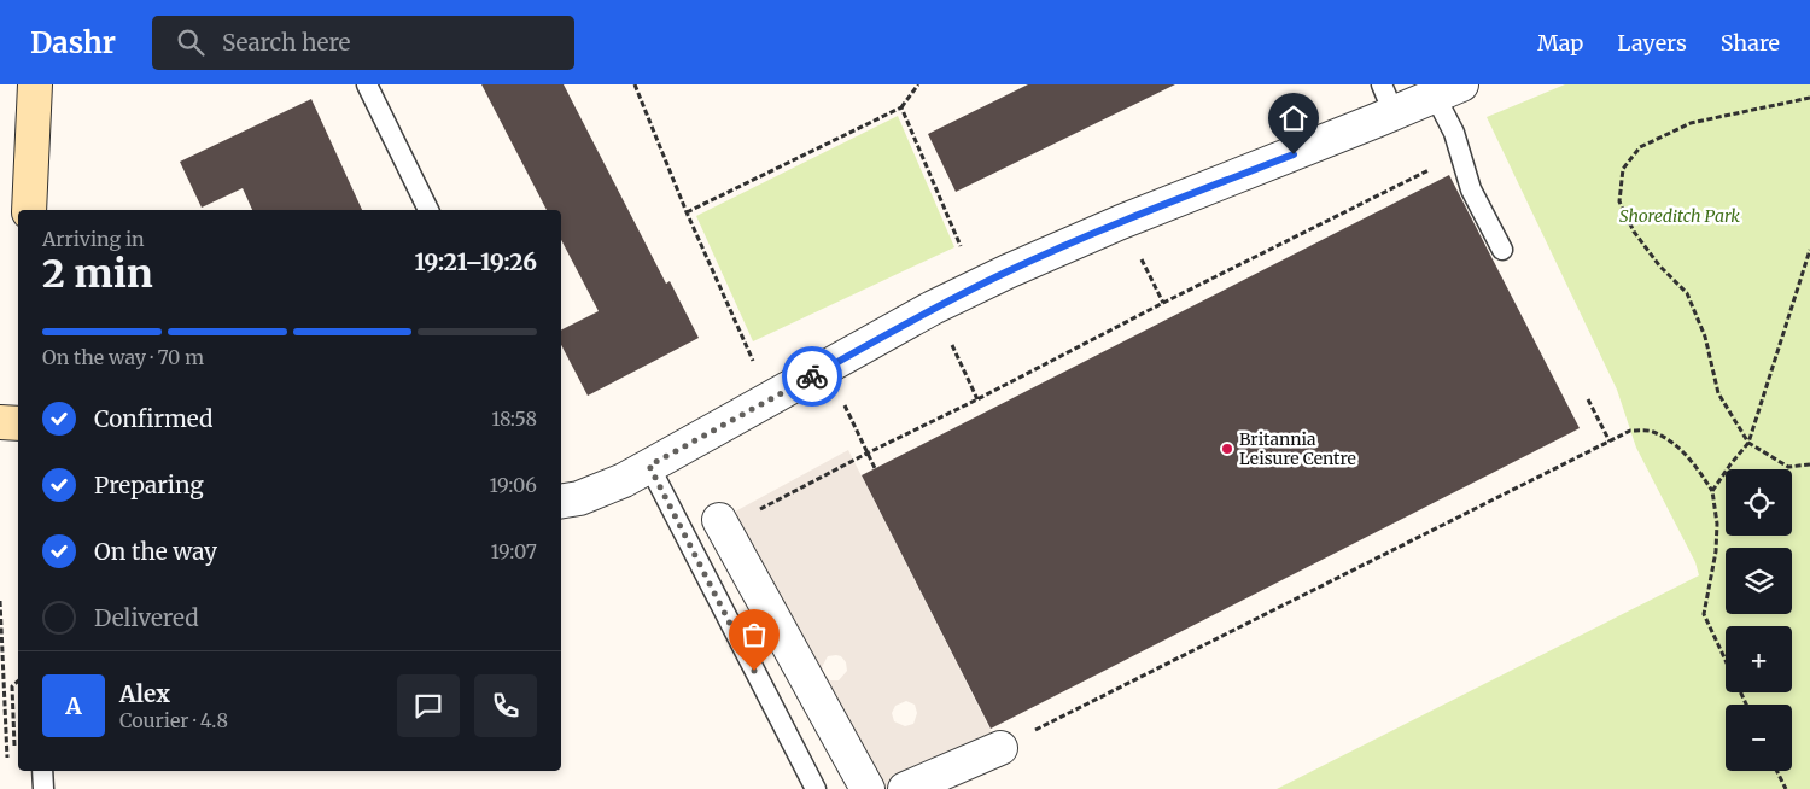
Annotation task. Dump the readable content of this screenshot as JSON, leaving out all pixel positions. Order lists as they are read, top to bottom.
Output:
{
  "parks": ["Shoreditch Park"],
  "places": ["Britannia Leisure Centre"],
  "page": {
    "header": "Dashr",
    "search": "Search here",
    "nav": ["Map", "Layers", "Share"],
    "heading": ["2 min", "Arriving in", "19:21–19:26"],
    "panel": ["Alex", "Courier · 4.8"],
    "bar": "On the way · 70 m",
    "list": [
      ["Confirmed", "18:58"],
      ["Preparing", "19:06"],
      ["On the way", "19:07"],
      "Delivered"
    ],
    "map_buttons": ["+", "−"],
    "round": "A"
  }
}
